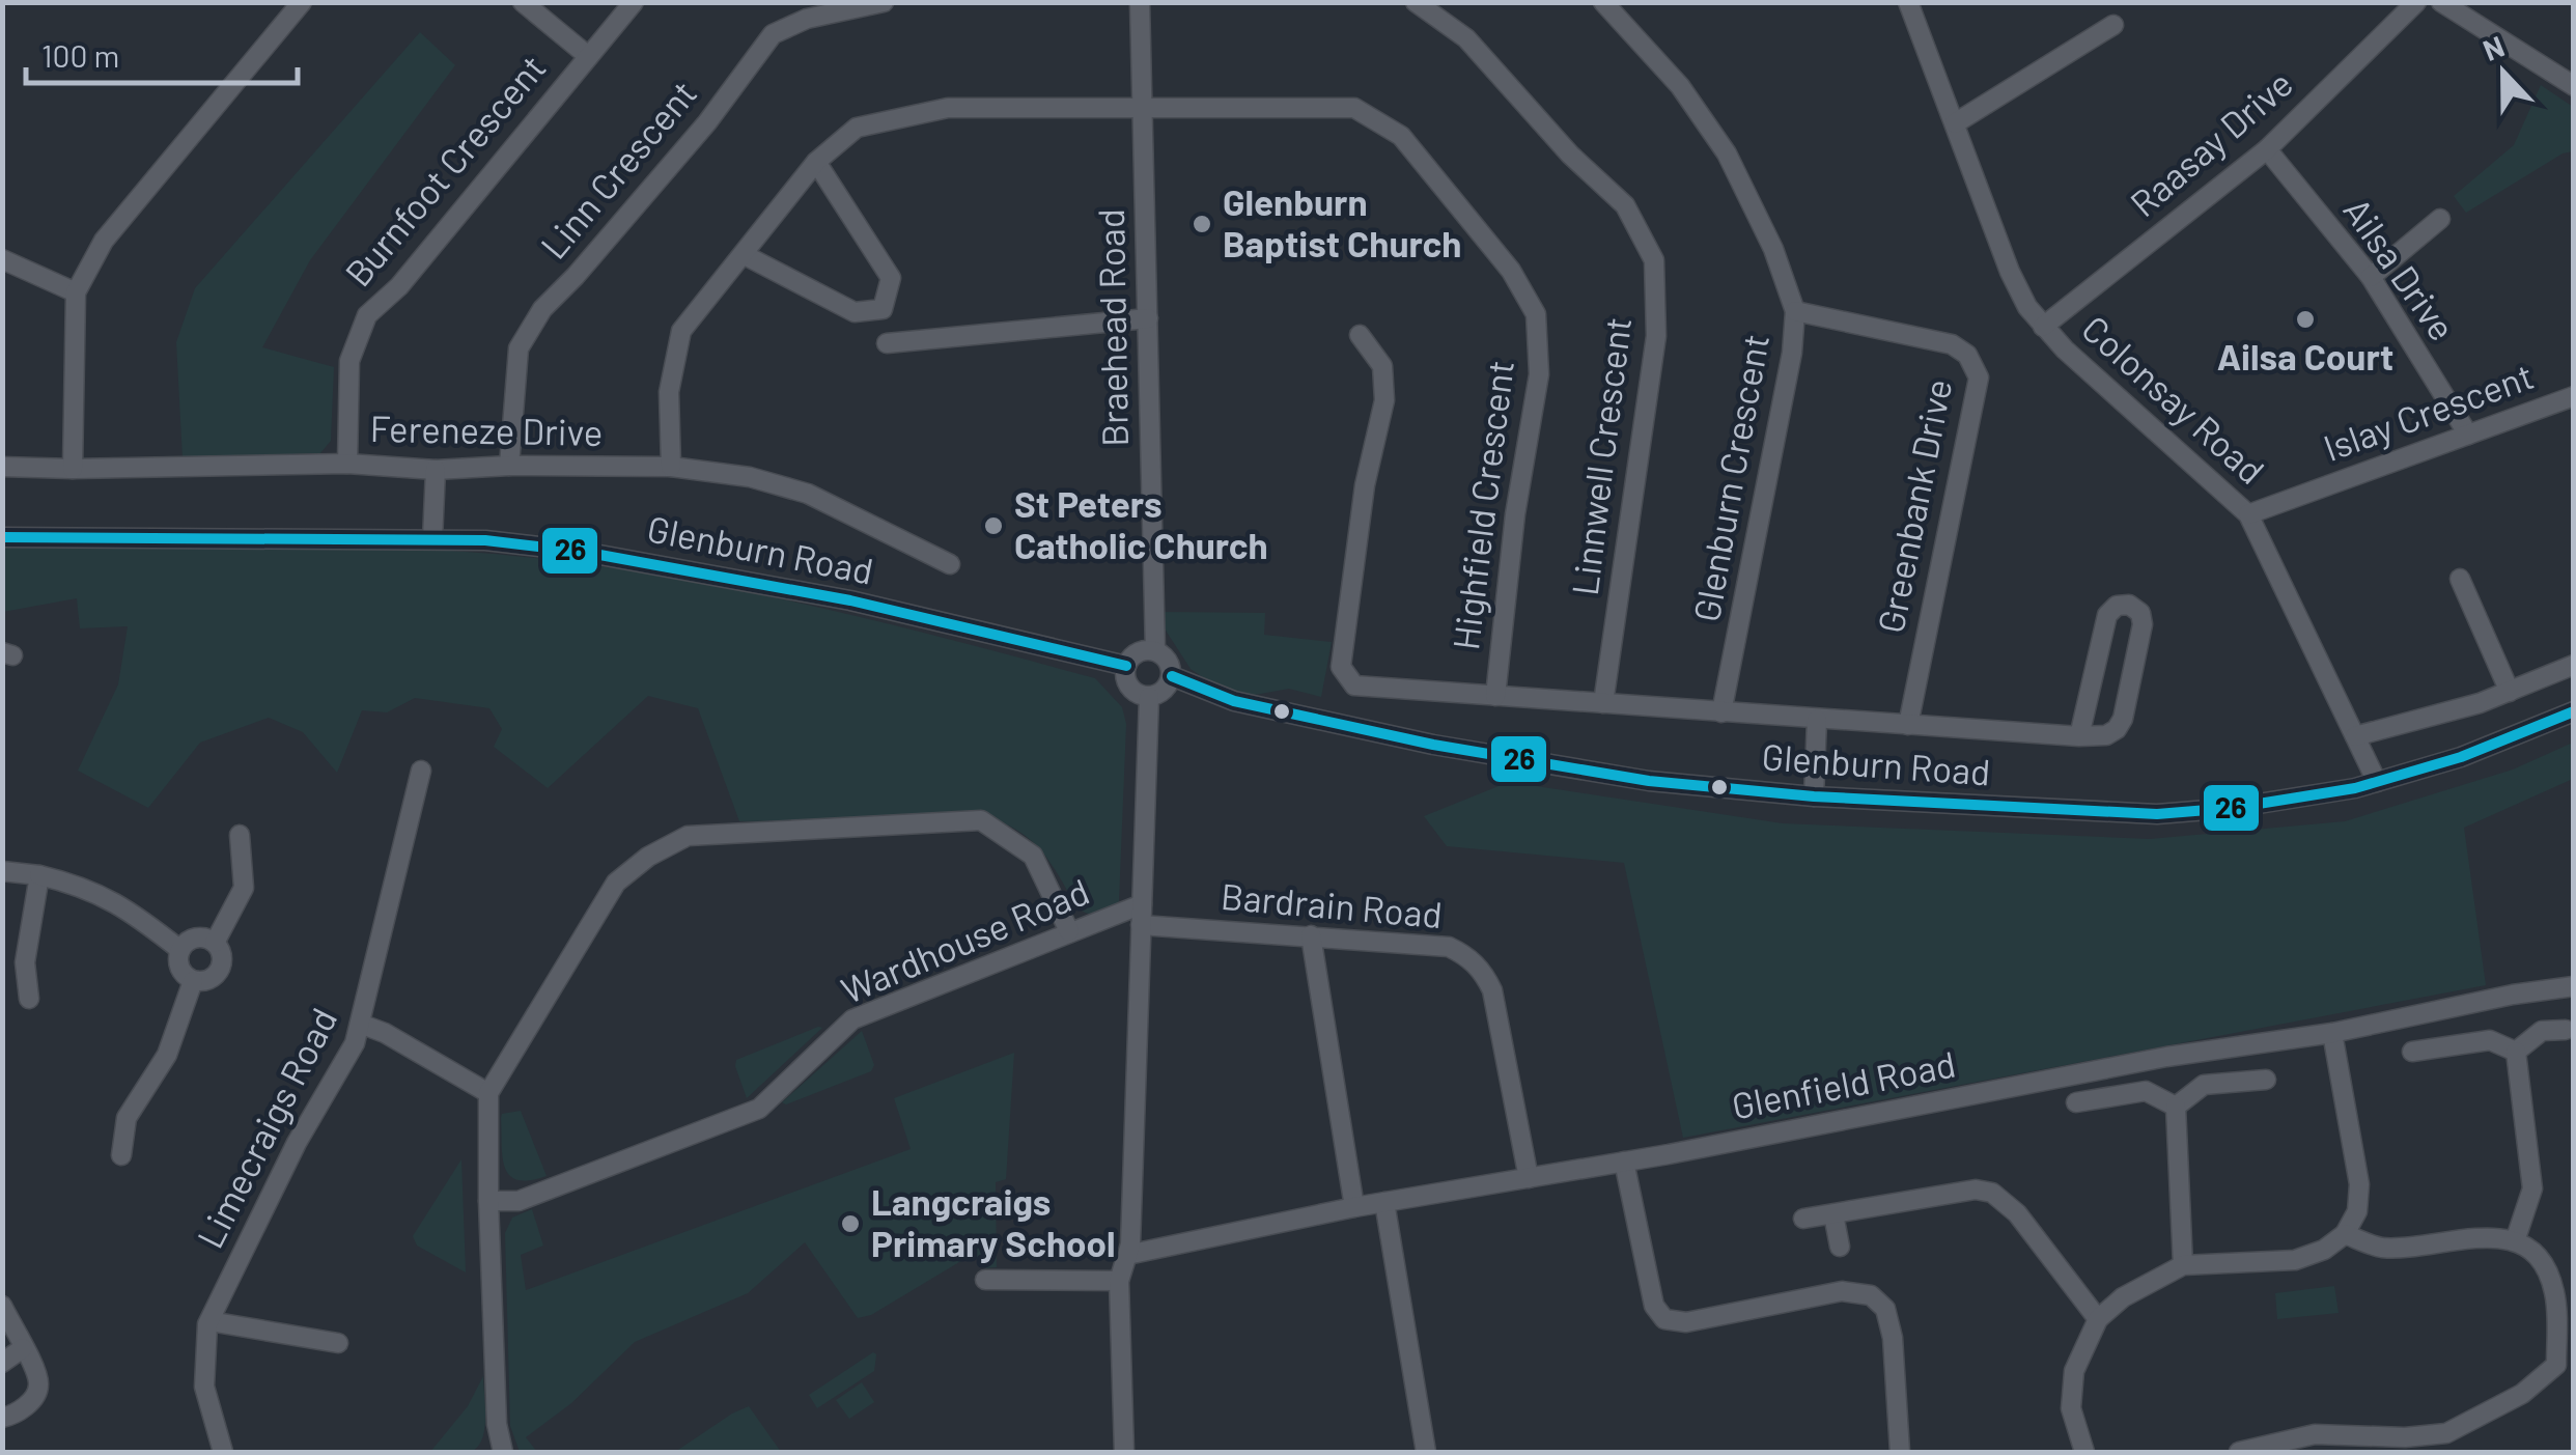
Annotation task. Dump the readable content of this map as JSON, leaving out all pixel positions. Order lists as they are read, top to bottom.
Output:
{
  "streets": {
    "street": [
      "Raasay Drive",
      "Linn Crescent",
      "Burnfoot Crescent",
      "Ailsa Drive",
      "Braehead Road",
      "Colonsay Road",
      "Islay Crescent",
      "Fereneze Drive",
      "Linnwell Crescent",
      "Glenburn Crescent",
      "Highfield Crescent",
      "Greenbank Drive",
      "Glenburn Road",
      "Bardrain Road",
      "Wardhouse Road",
      "Glenfield Road",
      "Limecraigs Road"
    ]
  },
  "crossings": [
    ["Raasay Drive", "Ailsa Drive"],
    ["Raasay Drive", "Colonsay Road"],
    ["Linn Crescent", "Fereneze Drive"],
    ["Burnfoot Crescent", "Fereneze Drive"],
    ["Ailsa Drive", "Islay Crescent"],
    ["Braehead Road", "Highfield Crescent"],
    ["Braehead Road", "Glenburn Road"],
    ["Colonsay Road", "Islay Crescent"],
    ["Colonsay Road", "Glenburn Road"],
    ["Fereneze Drive", "Highfield Crescent"],
    ["Glenburn Crescent", "Greenbank Drive"],
    ["Bardrain Road", "Glenfield Road"]
  ],
  "places": [
    "Glenburn Baptist Church",
    "Ailsa Court",
    "St Peters Catholic Church",
    "Langcraigs Primary School"
  ],
  "lines": ["transit line 26"],
  "scale_bar": "100 m",
  "north": "top"
}
